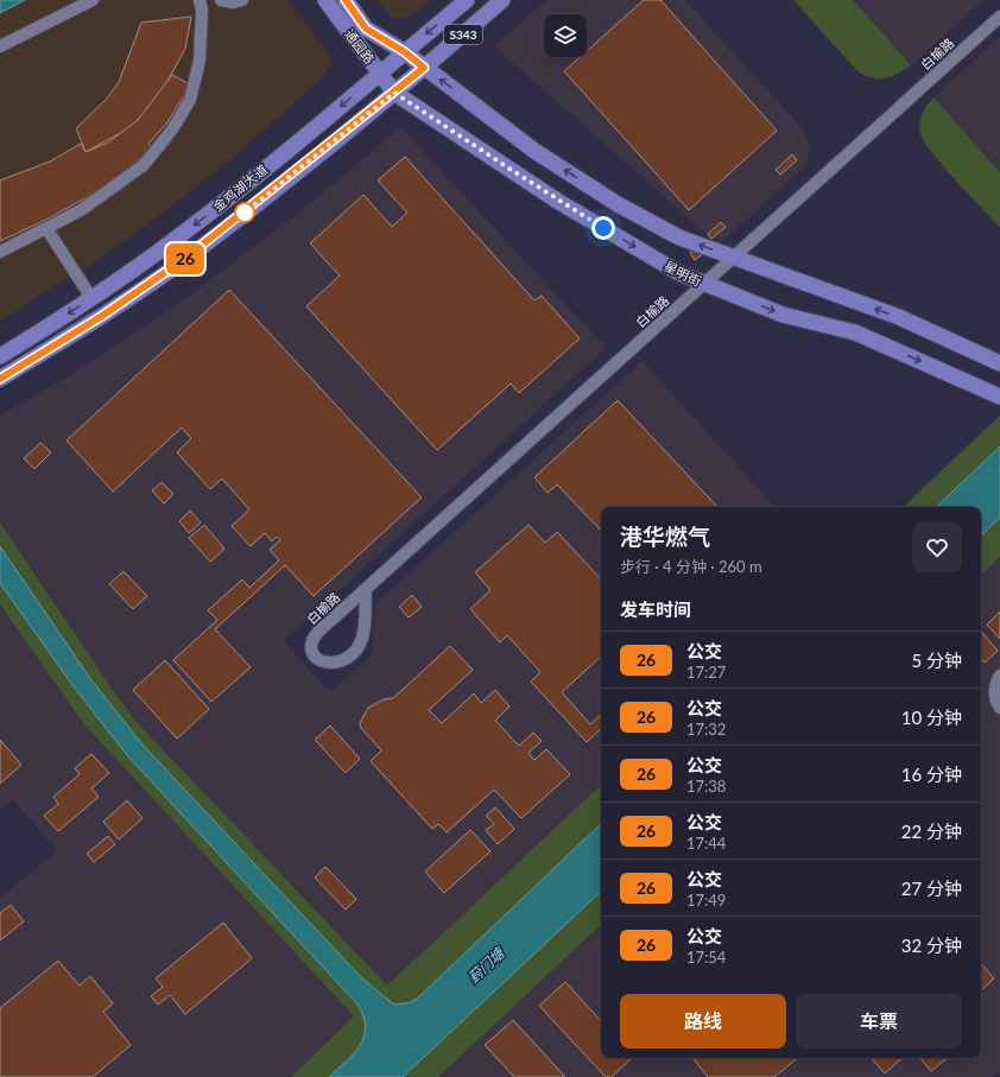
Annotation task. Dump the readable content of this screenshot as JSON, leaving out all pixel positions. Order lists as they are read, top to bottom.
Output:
{
  "streets": {
    "main road": [
      "S343",
      "通园路",
      "金鸡湖大道",
      "星明街"
    ],
    "street": ["白榆路"]
  },
  "crossings": [
    ["通园路", "金鸡湖大道"],
    ["通园路", "星明街"],
    ["白榆路", "星明街"],
    ["金鸡湖大道", "星明街"]
  ],
  "water": ["葑门塘"],
  "lines": ["bus line 26"],
  "page": {
    "on_map": "26",
    "heading": [
      ["港华燃气", "步行 · 4 分钟 · 260 m"],
      "发车时间"
    ],
    "list": [
      {
        "mark": "26",
        "name": "公交",
        "note": "17:27",
        "value": "5 分钟"
      },
      {
        "mark": "26",
        "name": "公交",
        "note": "17:32",
        "value": "10 分钟"
      },
      {
        "mark": "26",
        "name": "公交",
        "note": "17:38",
        "value": "16 分钟"
      },
      {
        "mark": "26",
        "name": "公交",
        "note": "17:44",
        "value": "22 分钟"
      },
      {
        "mark": "26",
        "name": "公交",
        "note": "17:49",
        "value": "27 分钟"
      },
      {
        "mark": "26",
        "name": "公交",
        "note": "17:54",
        "value": "32 分钟"
      }
    ],
    "buttons": ["路线", "车票"]
  }
}
